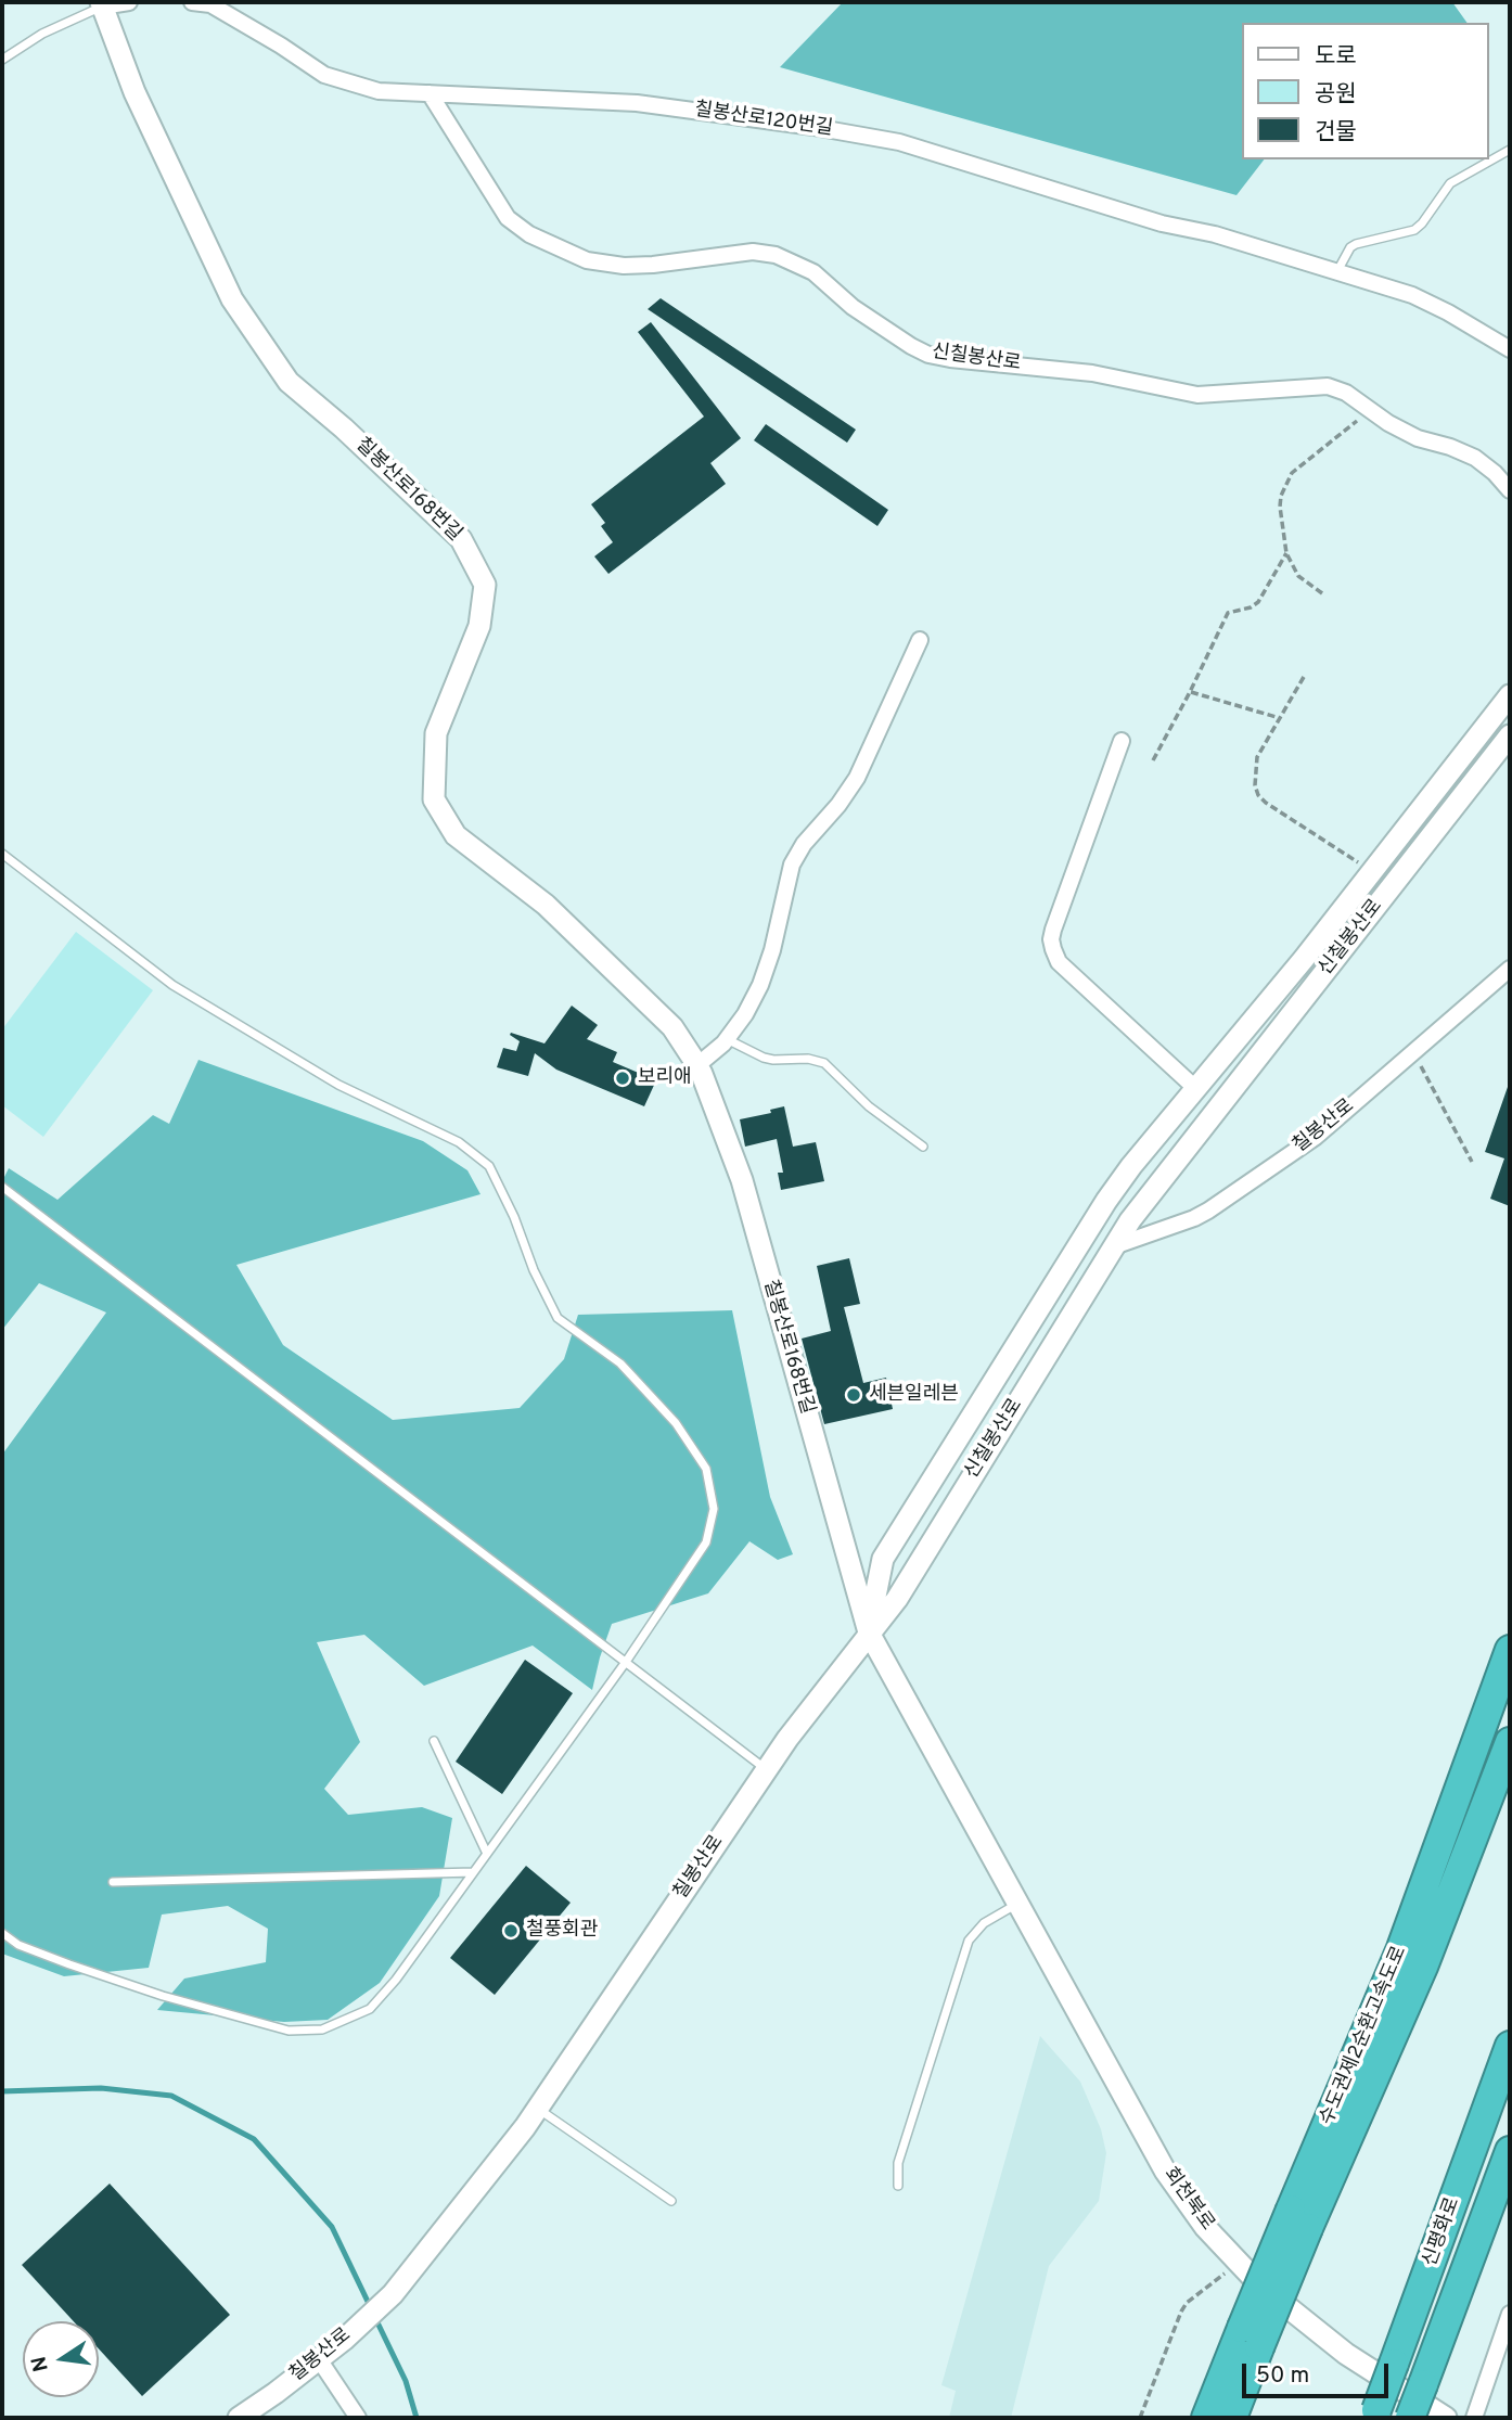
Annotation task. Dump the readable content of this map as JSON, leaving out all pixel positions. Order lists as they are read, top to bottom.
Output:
{
  "streets": {
    "highway": ["수도권제2순환고속도로", "신평화로"],
    "street": [
      "칠봉산로120번길",
      "신칠봉산로",
      "칠봉산로168번길",
      "칠봉산로",
      "회천북로"
    ]
  },
  "crossings": [
    ["칠봉산로120번길", "신칠봉산로"],
    ["신칠봉산로", "칠봉산로168번길"],
    ["신칠봉산로", "칠봉산로"],
    ["신칠봉산로", "회천북로"],
    ["칠봉산로168번길", "칠봉산로"],
    ["칠봉산로168번길", "회천북로"],
    ["칠봉산로", "회천북로"]
  ],
  "places": ["보리애", "세븐일레븐", "철풍회관"],
  "legend": ["도로", "공원", "건물"],
  "scale_bar": "50 m",
  "north": "left"
}
